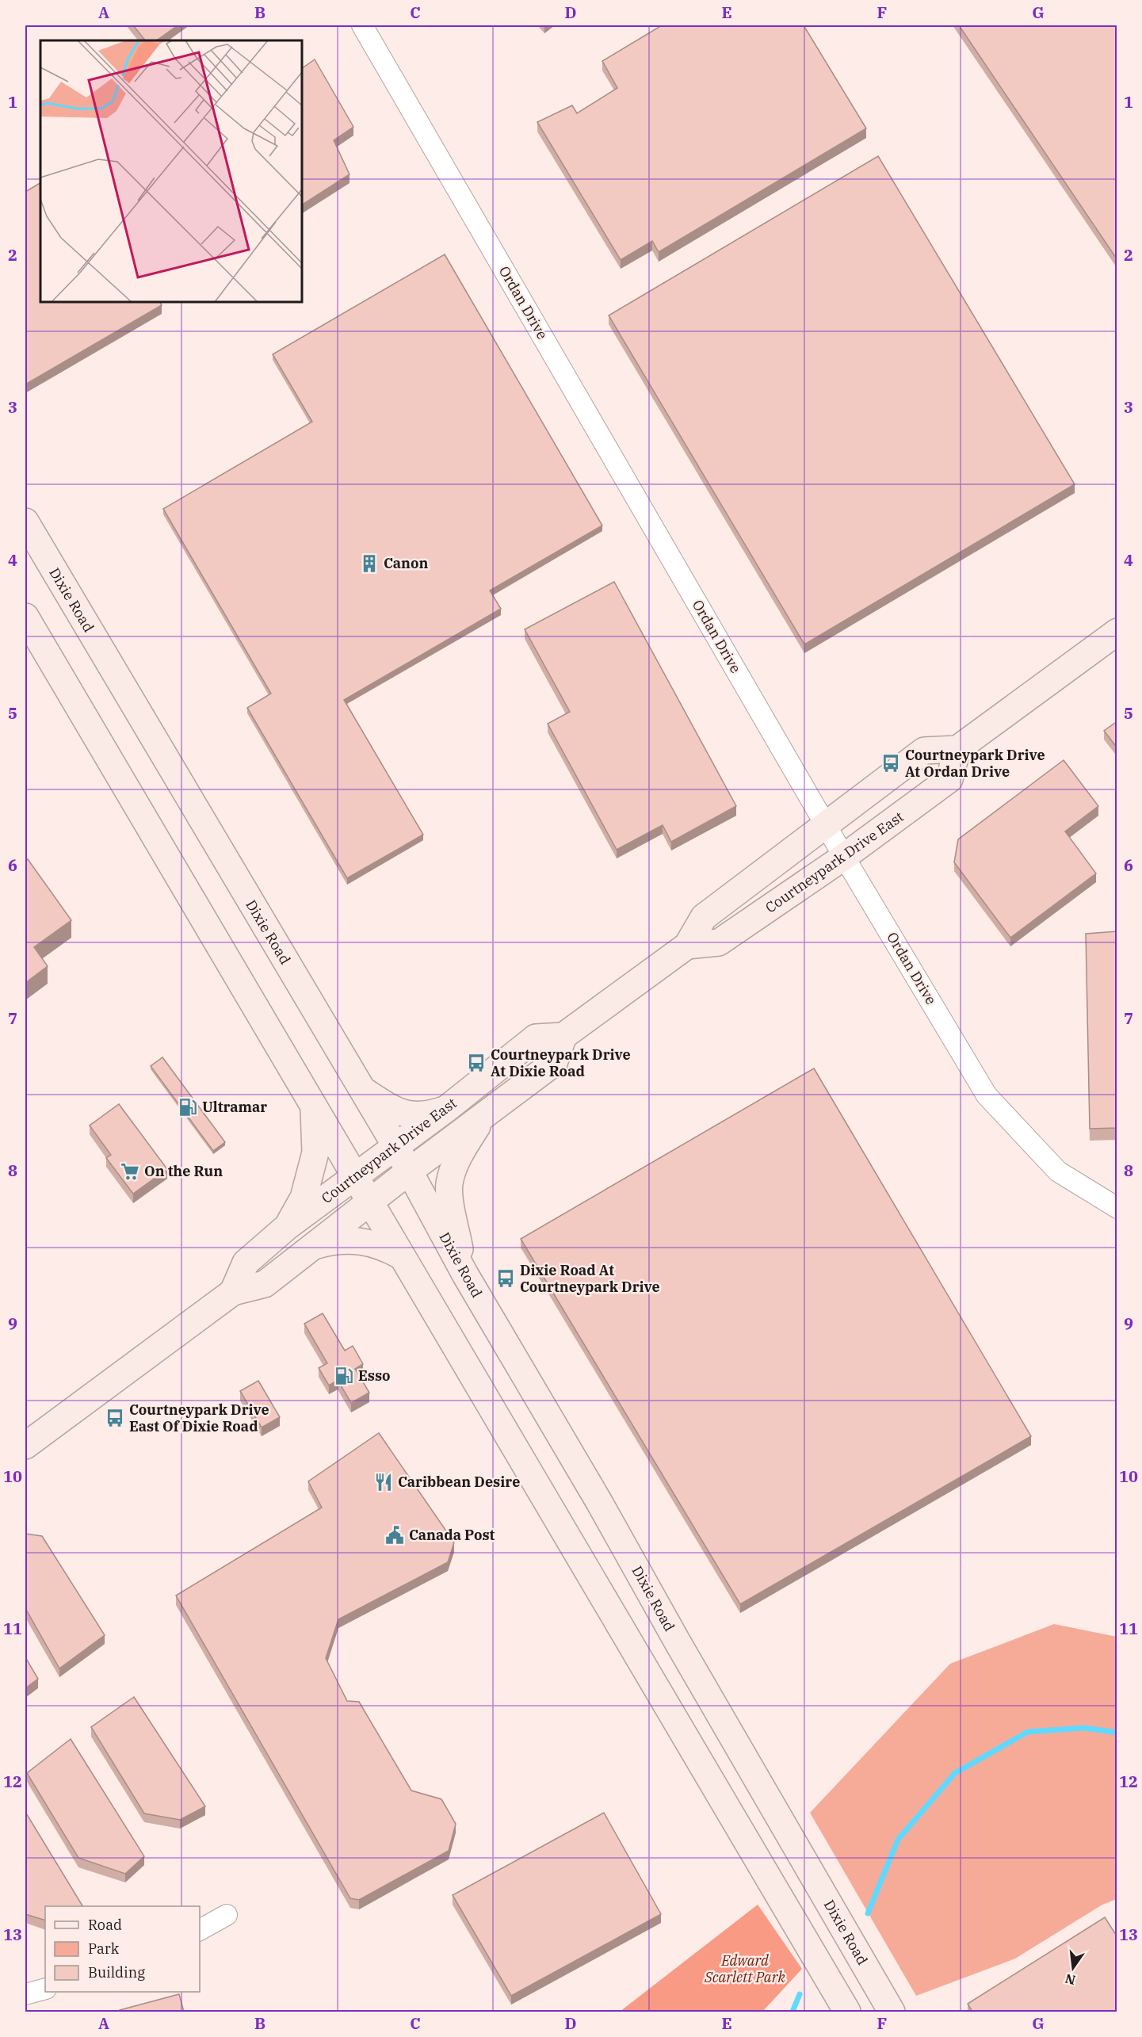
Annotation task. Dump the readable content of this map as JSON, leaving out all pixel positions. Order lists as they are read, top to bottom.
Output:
{
  "streets": {
    "main road": ["Dixie Road", "Courtneypark Drive East"],
    "street": ["Ordan Drive"]
  },
  "crossings": [
    ["Ordan Drive", "Courtneypark Drive East"],
    ["Dixie Road", "Courtneypark Drive East"]
  ],
  "parks": ["Edward Scarlett Park"],
  "places": {
    "building": ["Canon"],
    "bus stop": [
      "Courtneypark Drive At Ordan Drive",
      "Courtneypark Drive At Dixie Road",
      "Dixie Road At Courtneypark Drive",
      "Courtneypark Drive East Of Dixie Road"
    ],
    "fuel station": ["Ultramar", "Esso"],
    "supermarket": ["On the Run"],
    "restaurant": ["Caribbean Desire"],
    "public building": ["Canada Post"]
  },
  "legend": ["Road", "Park", "Building"],
  "north": "bottom",
  "grid": {
    "columns": [
      "A",
      "B",
      "C",
      "D",
      "E",
      "F",
      "G"
    ],
    "rows": [
      "1",
      "2",
      "3",
      "4",
      "5",
      "6",
      "7",
      "8",
      "9",
      "10",
      "11",
      "12",
      "13"
    ]
  }
}
